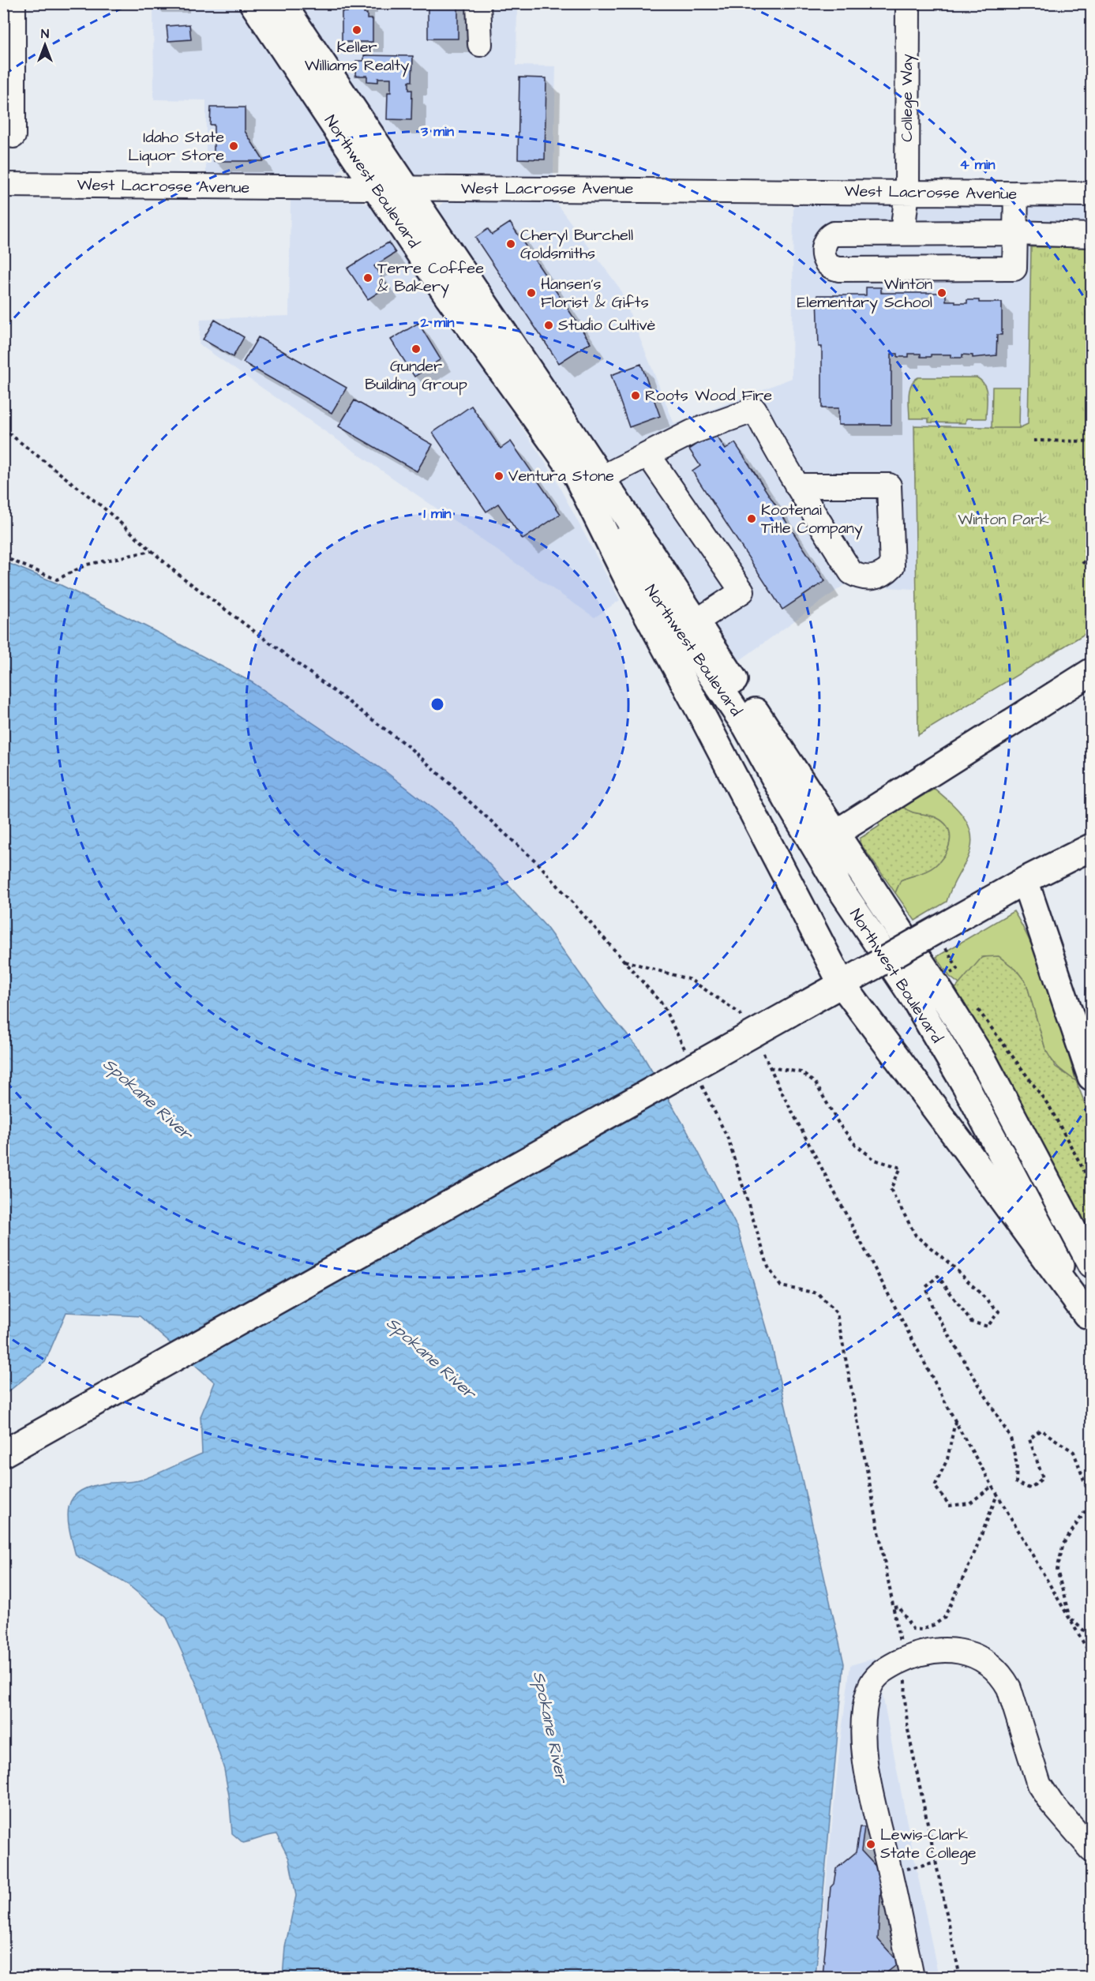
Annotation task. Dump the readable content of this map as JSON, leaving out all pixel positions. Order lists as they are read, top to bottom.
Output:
{
  "streets": {
    "main road": ["Northwest Boulevard"],
    "street": ["College Way", "West Lacrosse Avenue"]
  },
  "crossings": [
    ["College Way", "West Lacrosse Avenue"],
    ["Northwest Boulevard", "West Lacrosse Avenue"]
  ],
  "water": ["Spokane River"],
  "parks": ["Winton Park"],
  "places": [
    "Keller Williams Realty",
    "Idaho State Liquor Store",
    "Cheryl Burchell Goldsmiths",
    "Terre Coffee & Bakery",
    "Hansen's Florist & Gifts",
    "Winton Elementary School",
    "Studio Cultivè",
    "Gunder Building Group",
    "Roots Wood Fire",
    "Ventura Stone",
    "Kootenai Title Company",
    "Lewis-Clark State College"
  ],
  "north": "top",
  "rings": [
    "3 min",
    "4 min",
    "2 min",
    "1 min"
  ]
}
